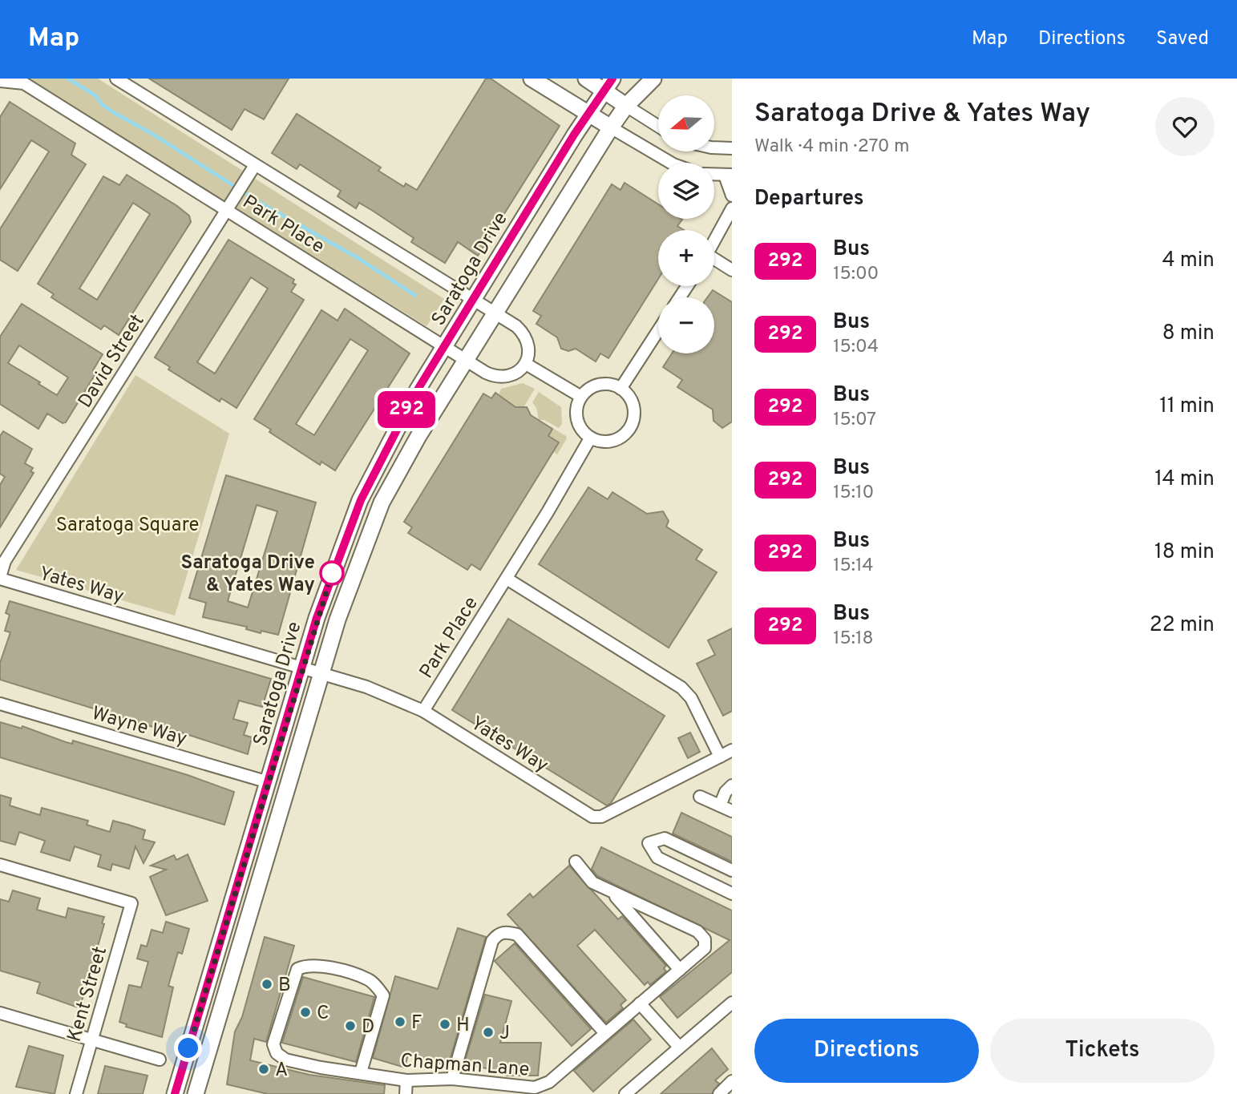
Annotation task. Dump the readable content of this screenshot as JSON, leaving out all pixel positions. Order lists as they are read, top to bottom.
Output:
{
  "streets": {
    "main road": ["Saratoga Drive"],
    "street": [
      "Park Place",
      "David Street",
      "Yates Way",
      "Wayne Way",
      "Kent Street",
      "Chapman Lane"
    ]
  },
  "crossings": [
    ["Park Place", "Saratoga Drive"],
    ["Park Place", "David Street"],
    ["Park Place", "Yates Way"],
    ["Saratoga Drive", "Yates Way"],
    ["Saratoga Drive", "Wayne Way"],
    ["David Street", "Yates Way"]
  ],
  "parks": ["Saratoga Square"],
  "places": [
    "Saratoga Drive & Yates Way",
    "B",
    "C",
    "F",
    "H",
    "D",
    "J",
    "A"
  ],
  "lines": ["bus line 292"],
  "north": "left",
  "page": {
    "header": "Map",
    "nav": ["Map", "Directions", "Saved"],
    "on_map": "292",
    "heading": [
      ["Saratoga Drive & Yates Way", "Walk · 4 min · 270 m"],
      "Departures"
    ],
    "map_buttons": ["+", "−"],
    "list": [
      {
        "mark": "292",
        "name": "Bus",
        "note": "15:00",
        "value": "4 min"
      },
      {
        "mark": "292",
        "name": "Bus",
        "note": "15:04",
        "value": "8 min"
      },
      {
        "mark": "292",
        "name": "Bus",
        "note": "15:07",
        "value": "11 min"
      },
      {
        "mark": "292",
        "name": "Bus",
        "note": "15:10",
        "value": "14 min"
      },
      {
        "mark": "292",
        "name": "Bus",
        "note": "15:14",
        "value": "18 min"
      },
      {
        "mark": "292",
        "name": "Bus",
        "note": "15:18",
        "value": "22 min"
      }
    ],
    "buttons": ["Directions", "Tickets"]
  }
}
